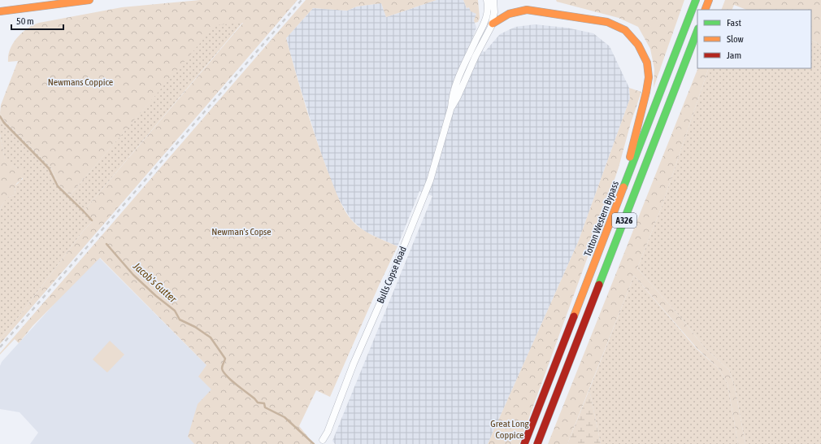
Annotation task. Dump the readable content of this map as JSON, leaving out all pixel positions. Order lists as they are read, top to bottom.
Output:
{
  "streets": {
    "main road": ["Totton Western Bypass", "A326"],
    "street": ["Bulls Copse Road"]
  },
  "water": ["Jacob's Gutter"],
  "parks": ["Newmans Coppice", "Newman's Copse", "Great Long Coppice"],
  "legend": ["Fast", "Slow", "Jam"],
  "scale_bar": "50 m"
}
